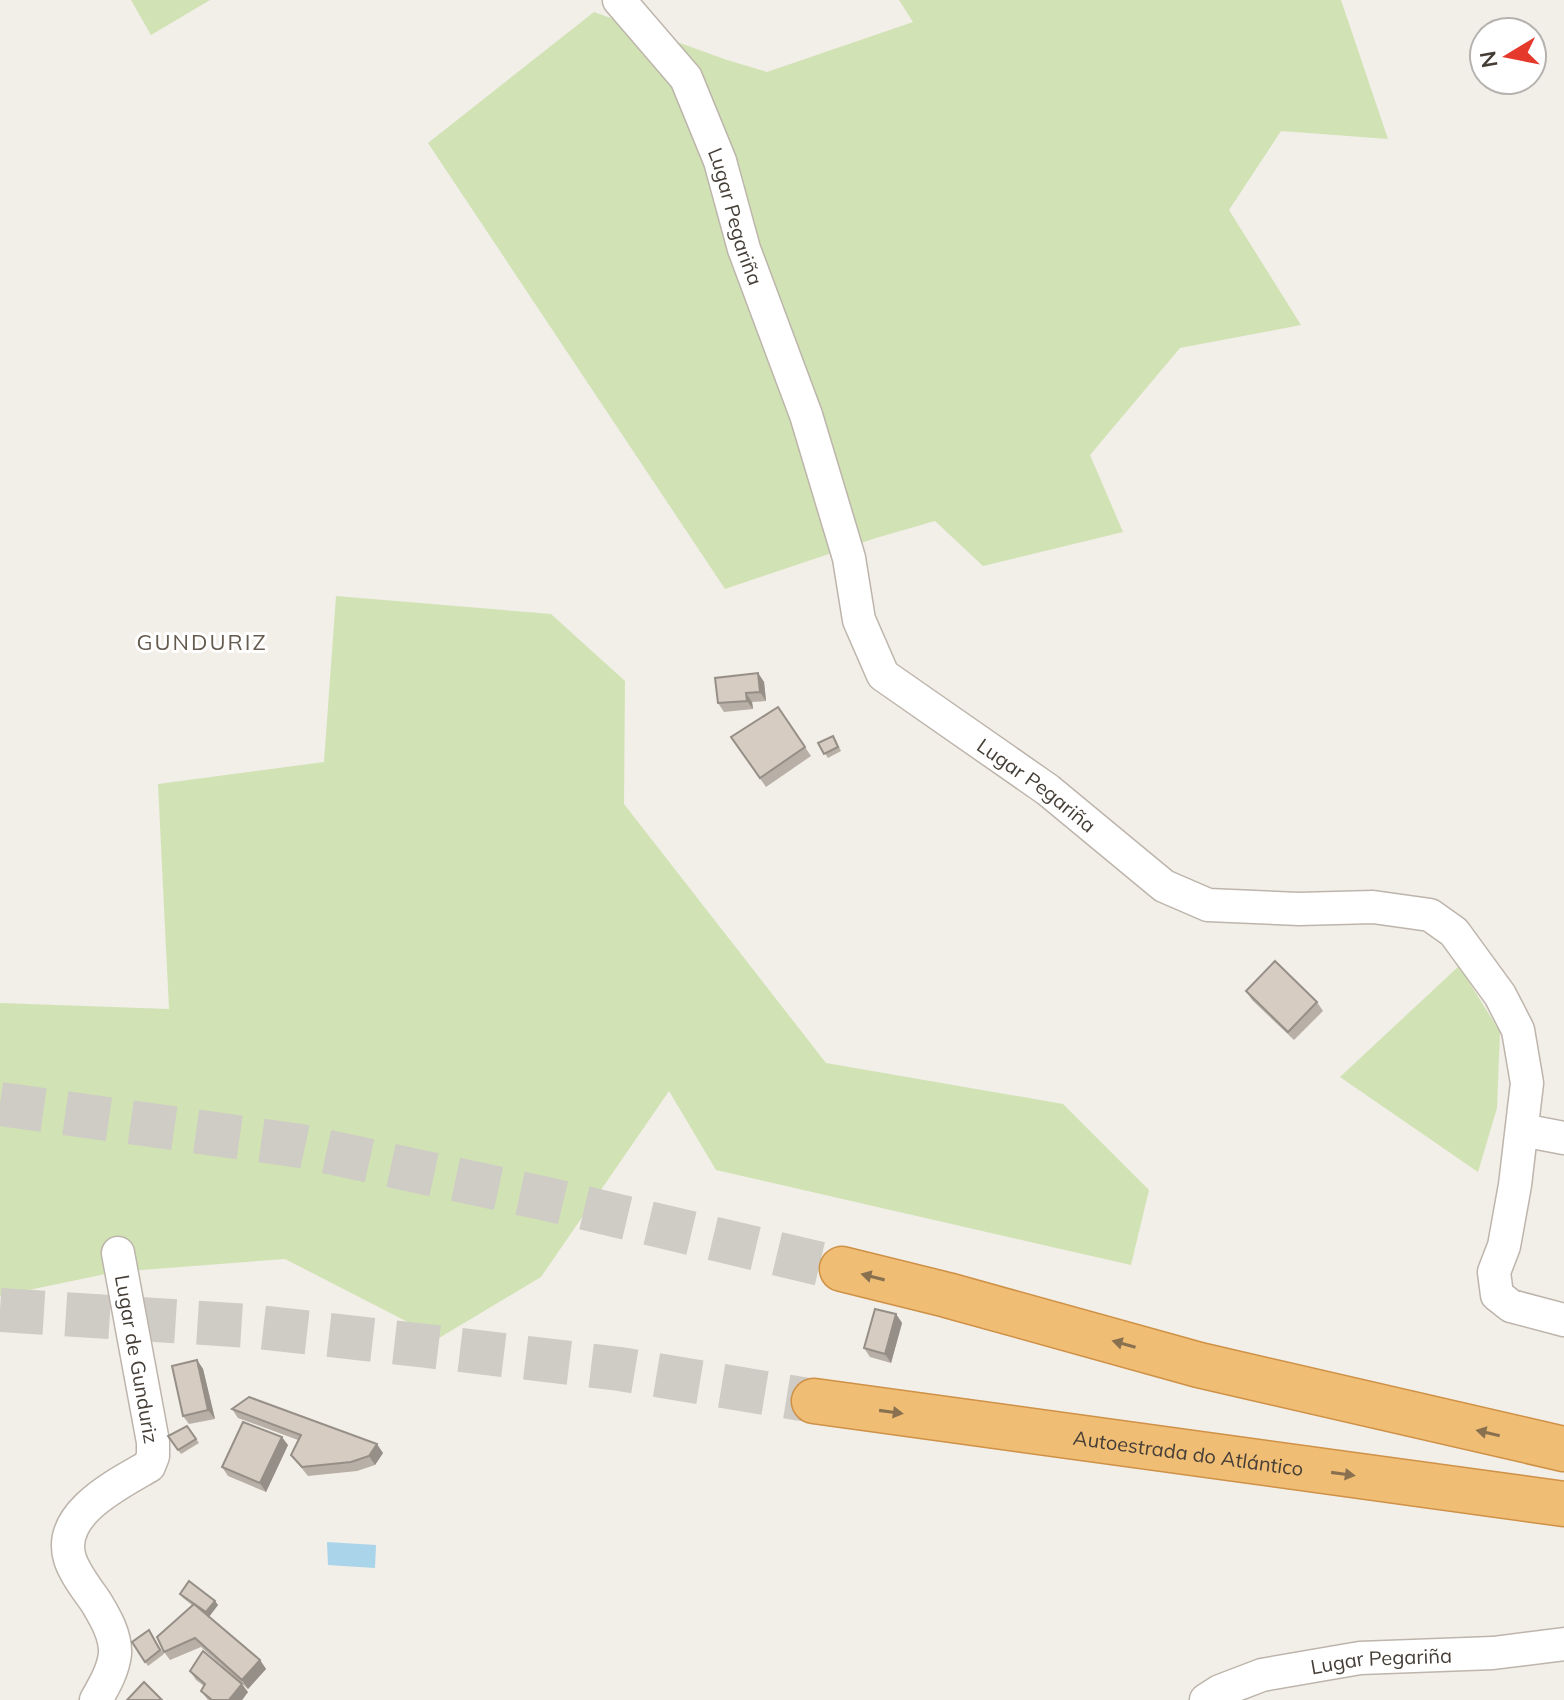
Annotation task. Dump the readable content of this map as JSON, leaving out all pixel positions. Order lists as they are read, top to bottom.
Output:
{
  "streets": {
    "highway": ["Autoestrada do Atlántico"],
    "street": ["Lugar Pegariña", "Lugar de Gunduriz"]
  },
  "districts": ["GUNDURIZ"],
  "north": "left"
}
